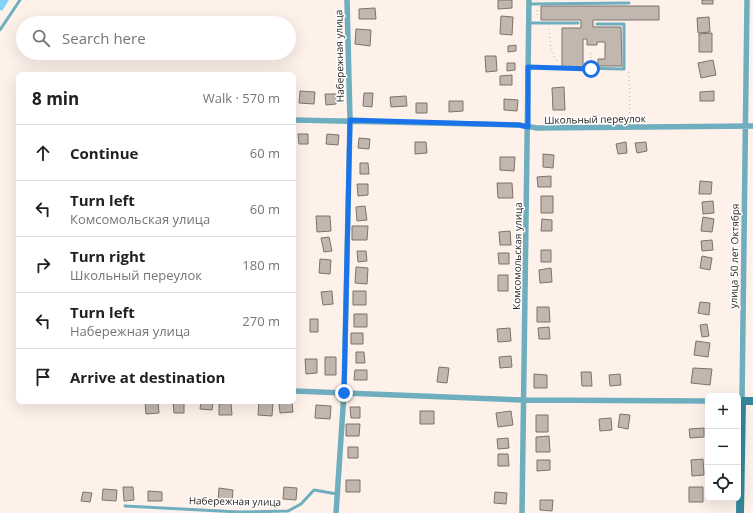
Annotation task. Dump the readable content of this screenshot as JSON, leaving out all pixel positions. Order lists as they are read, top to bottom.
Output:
{
  "streets": {
    "street": [
      "Набережная улица",
      "Школьный переулок",
      "Комсомольская улица",
      "улица 50 лет Октября"
    ]
  },
  "crossings": [
    ["Набережная улица", "Школьный переулок"],
    ["Школьный переулок", "Комсомольская улица"],
    ["Школьный переулок", "улица 50 лет Октября"]
  ],
  "page": {
    "search": "Search here",
    "heading": ["8 min", "Walk · 570 m"],
    "list": [
      ["Continue", "60 m"],
      ["Turn left", "Комсомольская улица", "60 m"],
      ["Turn right", "Школьный переулок", "180 m"],
      ["Turn left", "Набережная улица", "270 m"],
      "Arrive at destination"
    ],
    "map_buttons": ["+", "−"]
  }
}
